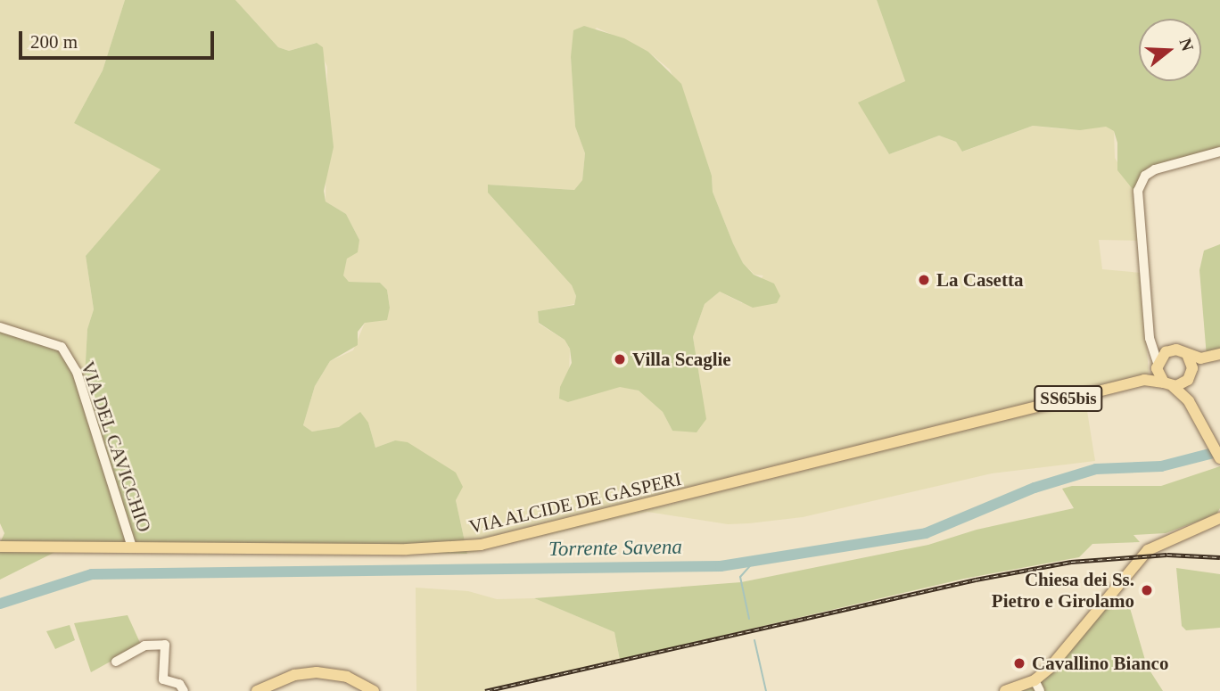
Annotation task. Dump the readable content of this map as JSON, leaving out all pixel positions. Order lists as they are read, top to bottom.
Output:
{
  "streets": {
    "main road": ["SS65bis", "VIA ALCIDE DE GASPERI"],
    "street": ["VIA DEL CAVICCHIO"]
  },
  "crossings": [
    ["SS65bis", "VIA ALCIDE DE GASPERI"],
    ["VIA DEL CAVICCHIO", "VIA ALCIDE DE GASPERI"]
  ],
  "water": ["Torrente Savena"],
  "places": [
    "La Casetta",
    "Villa Scaglie",
    "Chiesa dei Ss. Pietro e Girolamo",
    "Cavallino Bianco"
  ],
  "scale_bar": "200 m",
  "north": "right"
}
